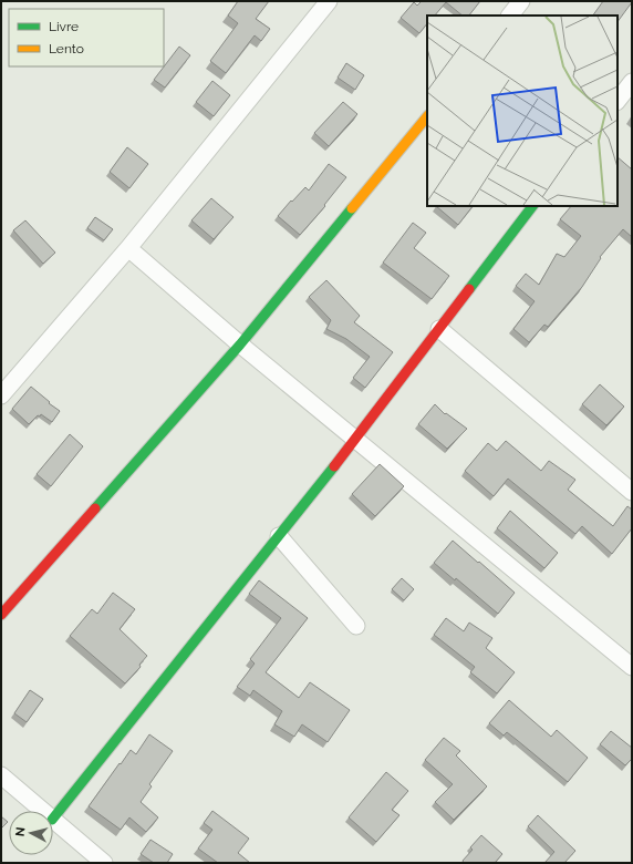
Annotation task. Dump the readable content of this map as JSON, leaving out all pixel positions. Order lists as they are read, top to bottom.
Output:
{
  "legend": ["Livre", "Lento"],
  "north": "left"
}
